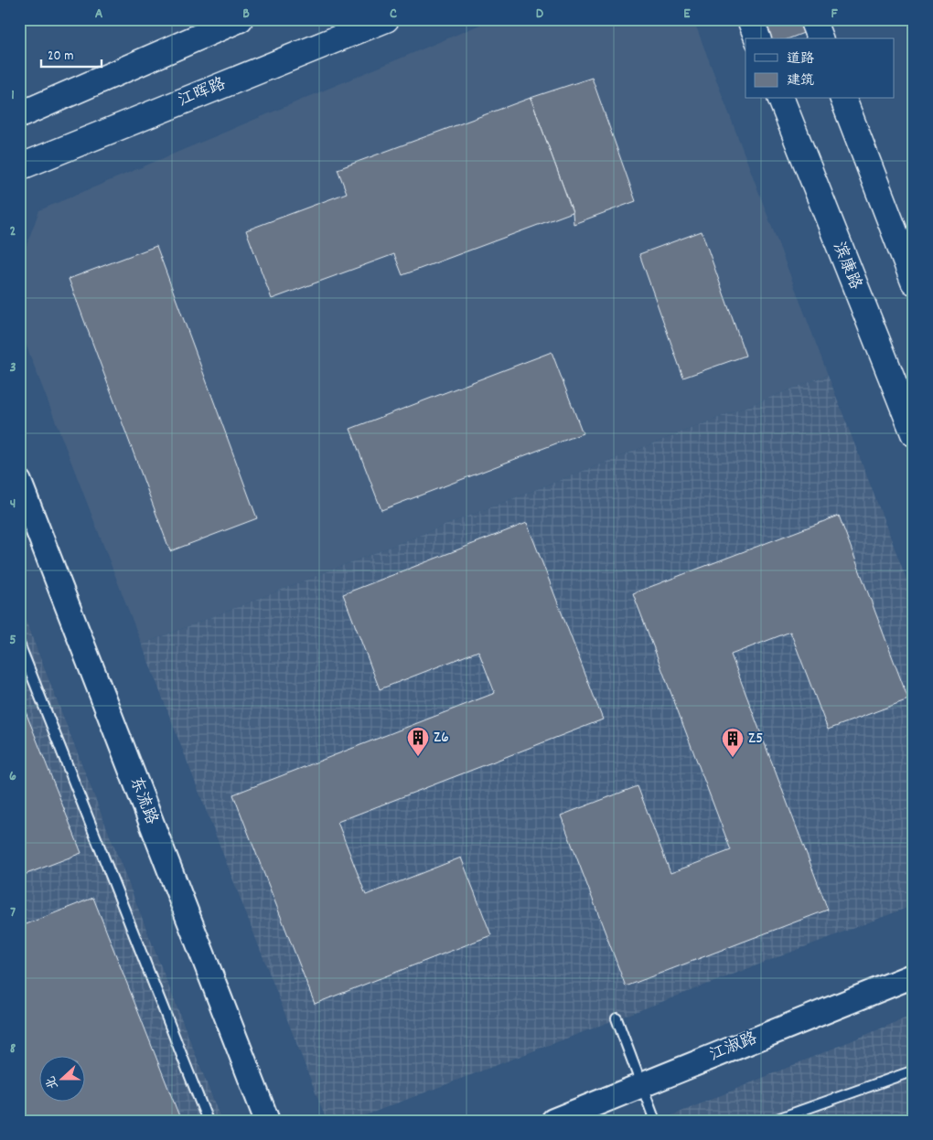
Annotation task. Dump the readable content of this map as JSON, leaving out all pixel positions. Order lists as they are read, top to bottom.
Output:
{
  "streets": {
    "main road": ["江晖路", "滨康路"],
    "street": ["东流路", "江淑路"]
  },
  "places": {
    "building": ["Z6", "Z5"]
  },
  "legend": ["道路", "建筑"],
  "scale_bar": "20 m",
  "north": "left",
  "grid": {
    "columns": [
      "A",
      "B",
      "C",
      "D",
      "E",
      "F"
    ],
    "rows": [
      "1",
      "2",
      "3",
      "4",
      "5",
      "6",
      "7",
      "8"
    ]
  }
}
